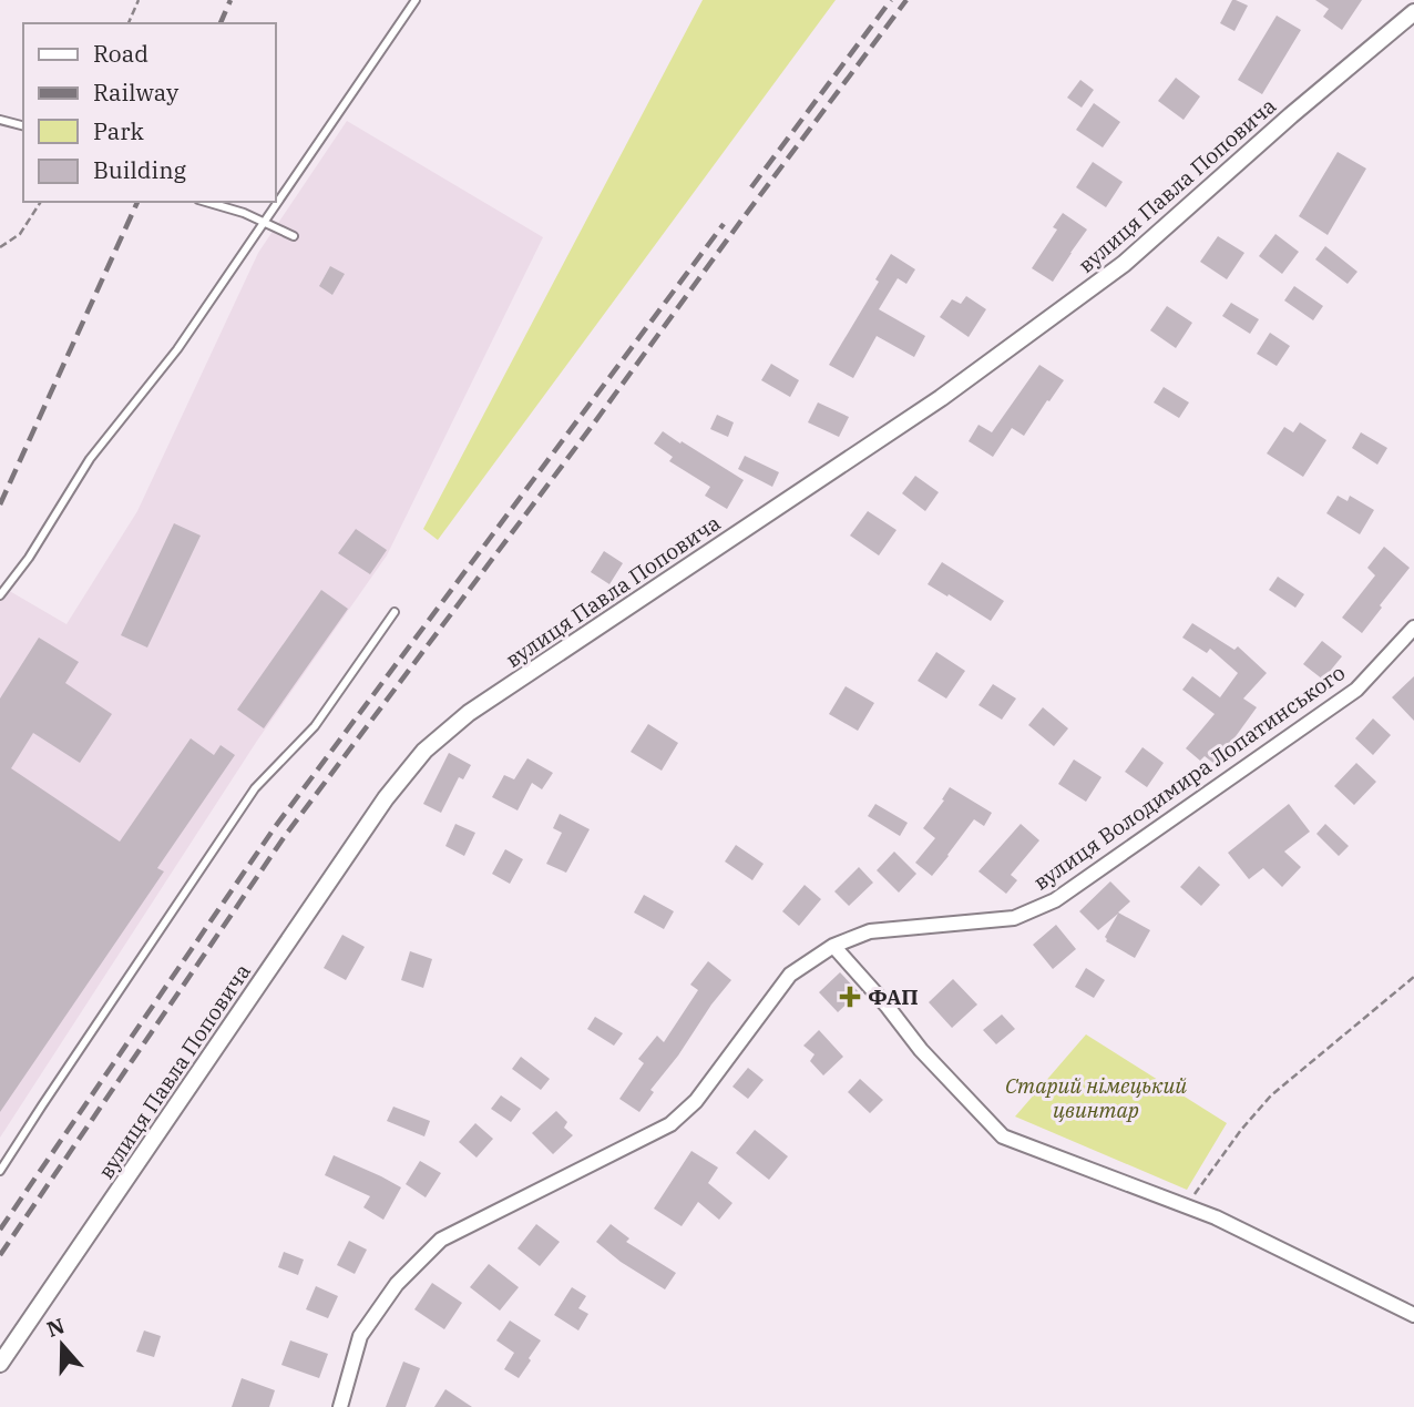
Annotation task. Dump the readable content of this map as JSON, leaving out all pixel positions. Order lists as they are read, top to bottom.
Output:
{
  "streets": {
    "street": ["вулиця Павла Поповича", "вулиця Володимира Лопатинського"]
  },
  "parks": ["Старий німецький цвинтар"],
  "places": {
    "health": ["ФАП"]
  },
  "legend": [
    "Road",
    "Railway",
    "Park",
    "Building"
  ],
  "north": "top"
}
